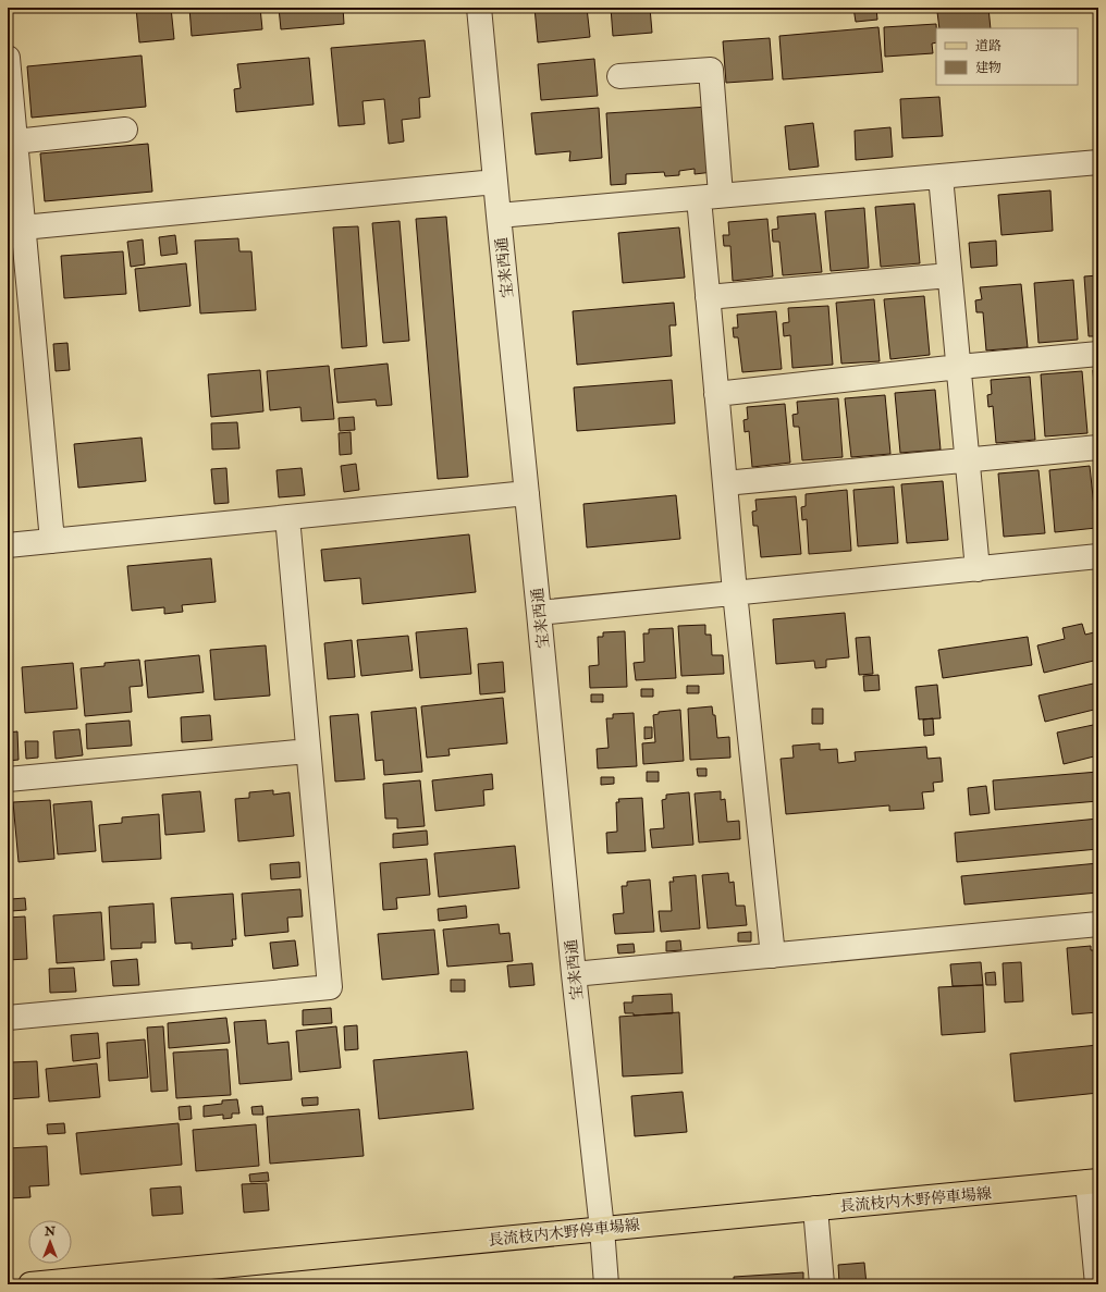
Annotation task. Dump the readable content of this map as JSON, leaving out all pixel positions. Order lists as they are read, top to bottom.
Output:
{
  "streets": {
    "main road": ["長流枝内木野停車場線"],
    "street": ["宝来西通"]
  },
  "crossings": [
    ["宝来西通", "長流枝内木野停車場線"]
  ],
  "legend": ["道路", "建物"],
  "north": "top"
}
